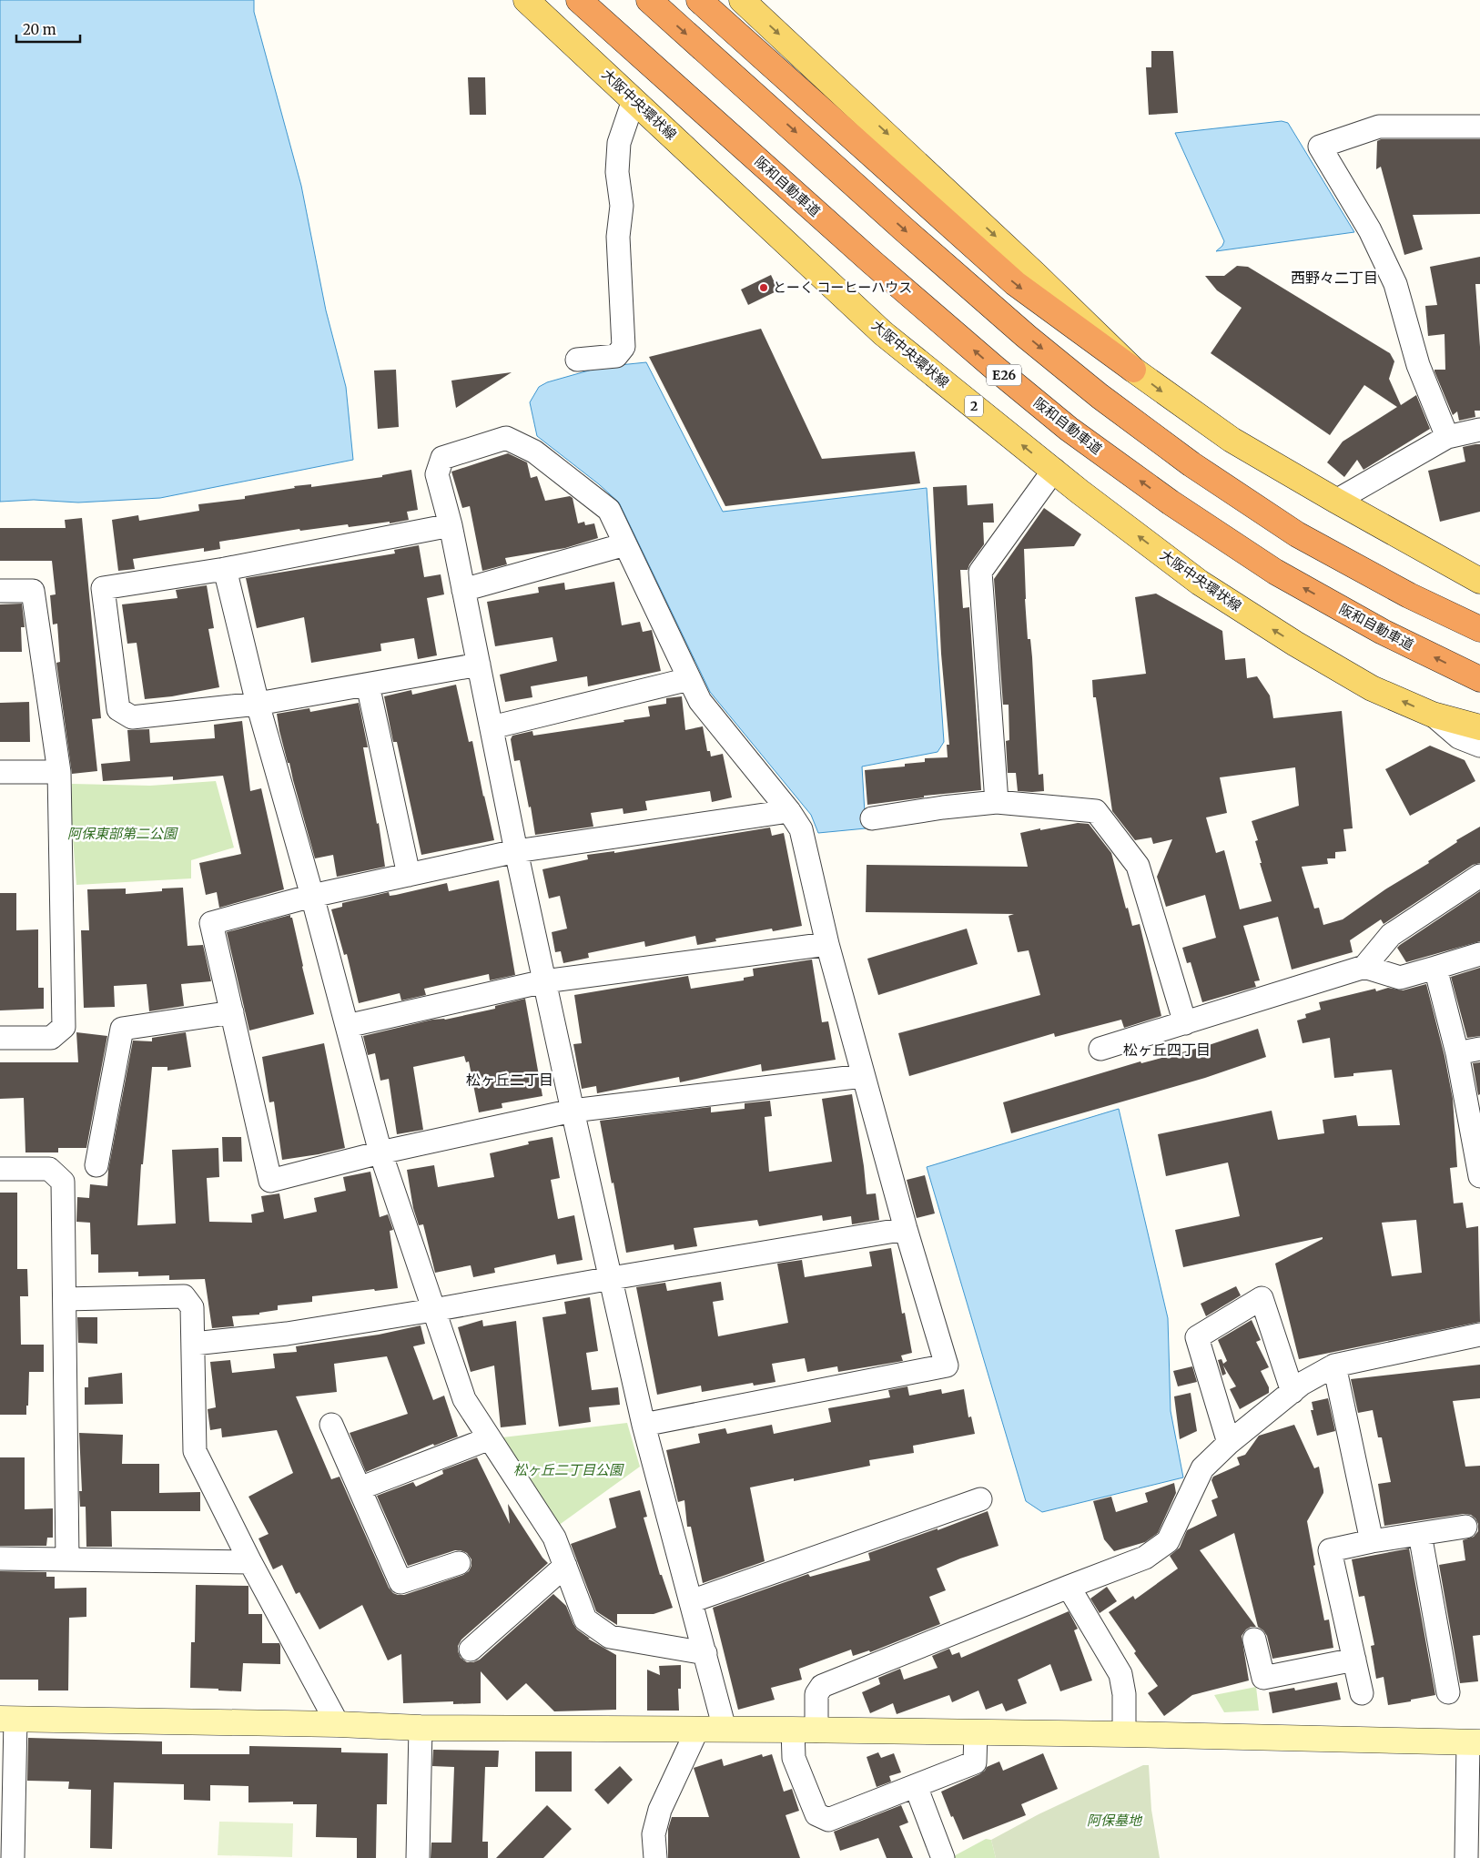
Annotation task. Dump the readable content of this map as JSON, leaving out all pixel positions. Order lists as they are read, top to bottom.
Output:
{
  "streets": {
    "highway": ["阪和自動車道", "E26"],
    "main road": ["大阪中央環状線", "2"]
  },
  "districts": ["西野々二丁目", "松ヶ丘四丁目", "松ヶ丘二丁目"],
  "parks": ["阿保東部第二公園", "松ヶ丘二丁目公園", "阿保墓地"],
  "places": ["とーく コーヒーハウス"],
  "scale_bar": "20 m"
}
